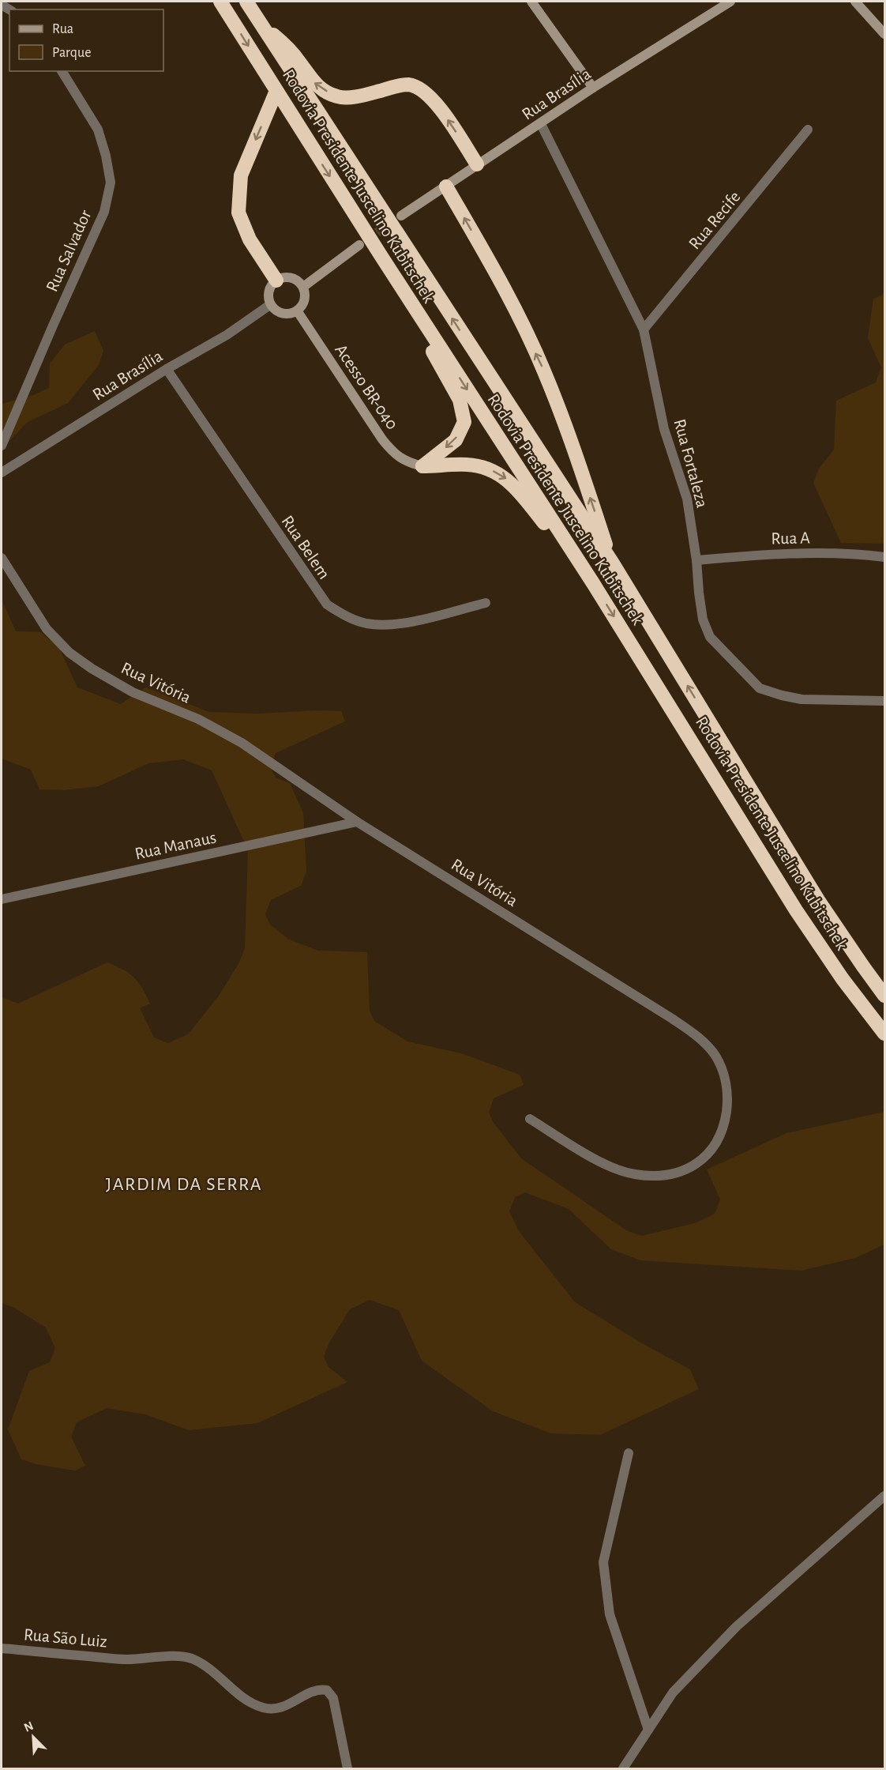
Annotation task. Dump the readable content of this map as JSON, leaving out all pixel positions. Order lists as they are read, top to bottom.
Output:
{
  "streets": {
    "highway": ["Rodovia Presidente Juscelino Kubitschek"],
    "street": [
      "Rua Brasília",
      "Rua Recife",
      "Rua Salvador",
      "Acesso BR-040",
      "Rua Fortaleza",
      "Rua A",
      "Rua Belem",
      "Rua Vitória",
      "Rua Manaus",
      "Rua São Luiz"
    ]
  },
  "crossings": [
    ["Rua Brasília", "Acesso BR-040"],
    ["Rua Brasília", "Rua Fortaleza"],
    ["Rua Brasília", "Rua Belem"],
    ["Rua Recife", "Rua Fortaleza"],
    ["Rua Fortaleza", "Rua A"],
    ["Rua Vitória", "Rua Manaus"]
  ],
  "districts": ["JARDIM DA SERRA"],
  "legend": ["Rua", "Parque"],
  "north": "top left"
}
